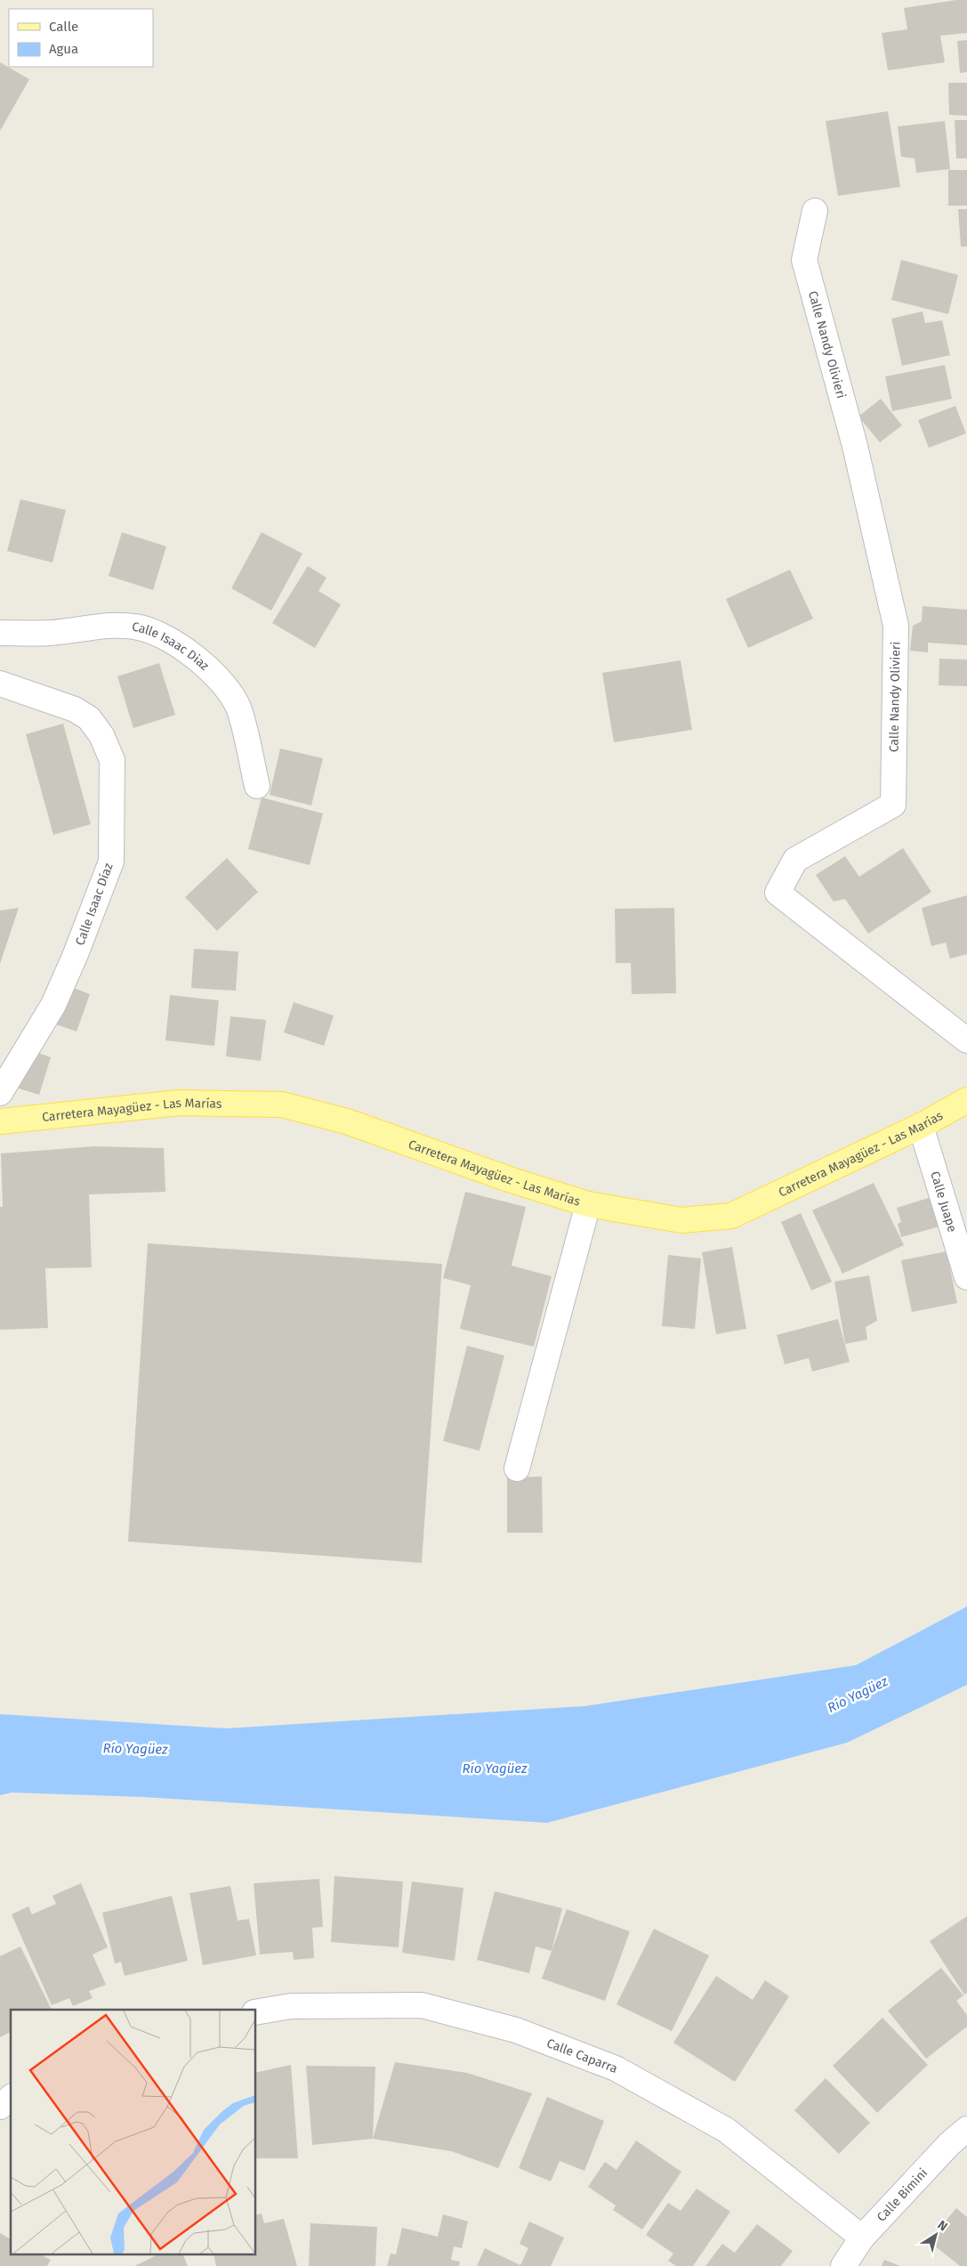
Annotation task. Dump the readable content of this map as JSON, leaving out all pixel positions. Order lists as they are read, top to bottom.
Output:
{
  "streets": {
    "main road": ["Carretera Mayagüez - Las Marías"],
    "street": [
      "Calle Nandy Olivieri",
      "Calle Isaac Diaz",
      "Calle Isaac Díaz",
      "Calle Juape",
      "Calle Caparra",
      "Calle Bimini"
    ]
  },
  "crossings": [
    ["Carretera Mayagüez - Las Marías", "Calle Juape"],
    ["Calle Caparra", "Calle Bimini"]
  ],
  "water": ["Río Yagüez"],
  "legend": ["Calle", "Agua"],
  "north": "top right"
}
